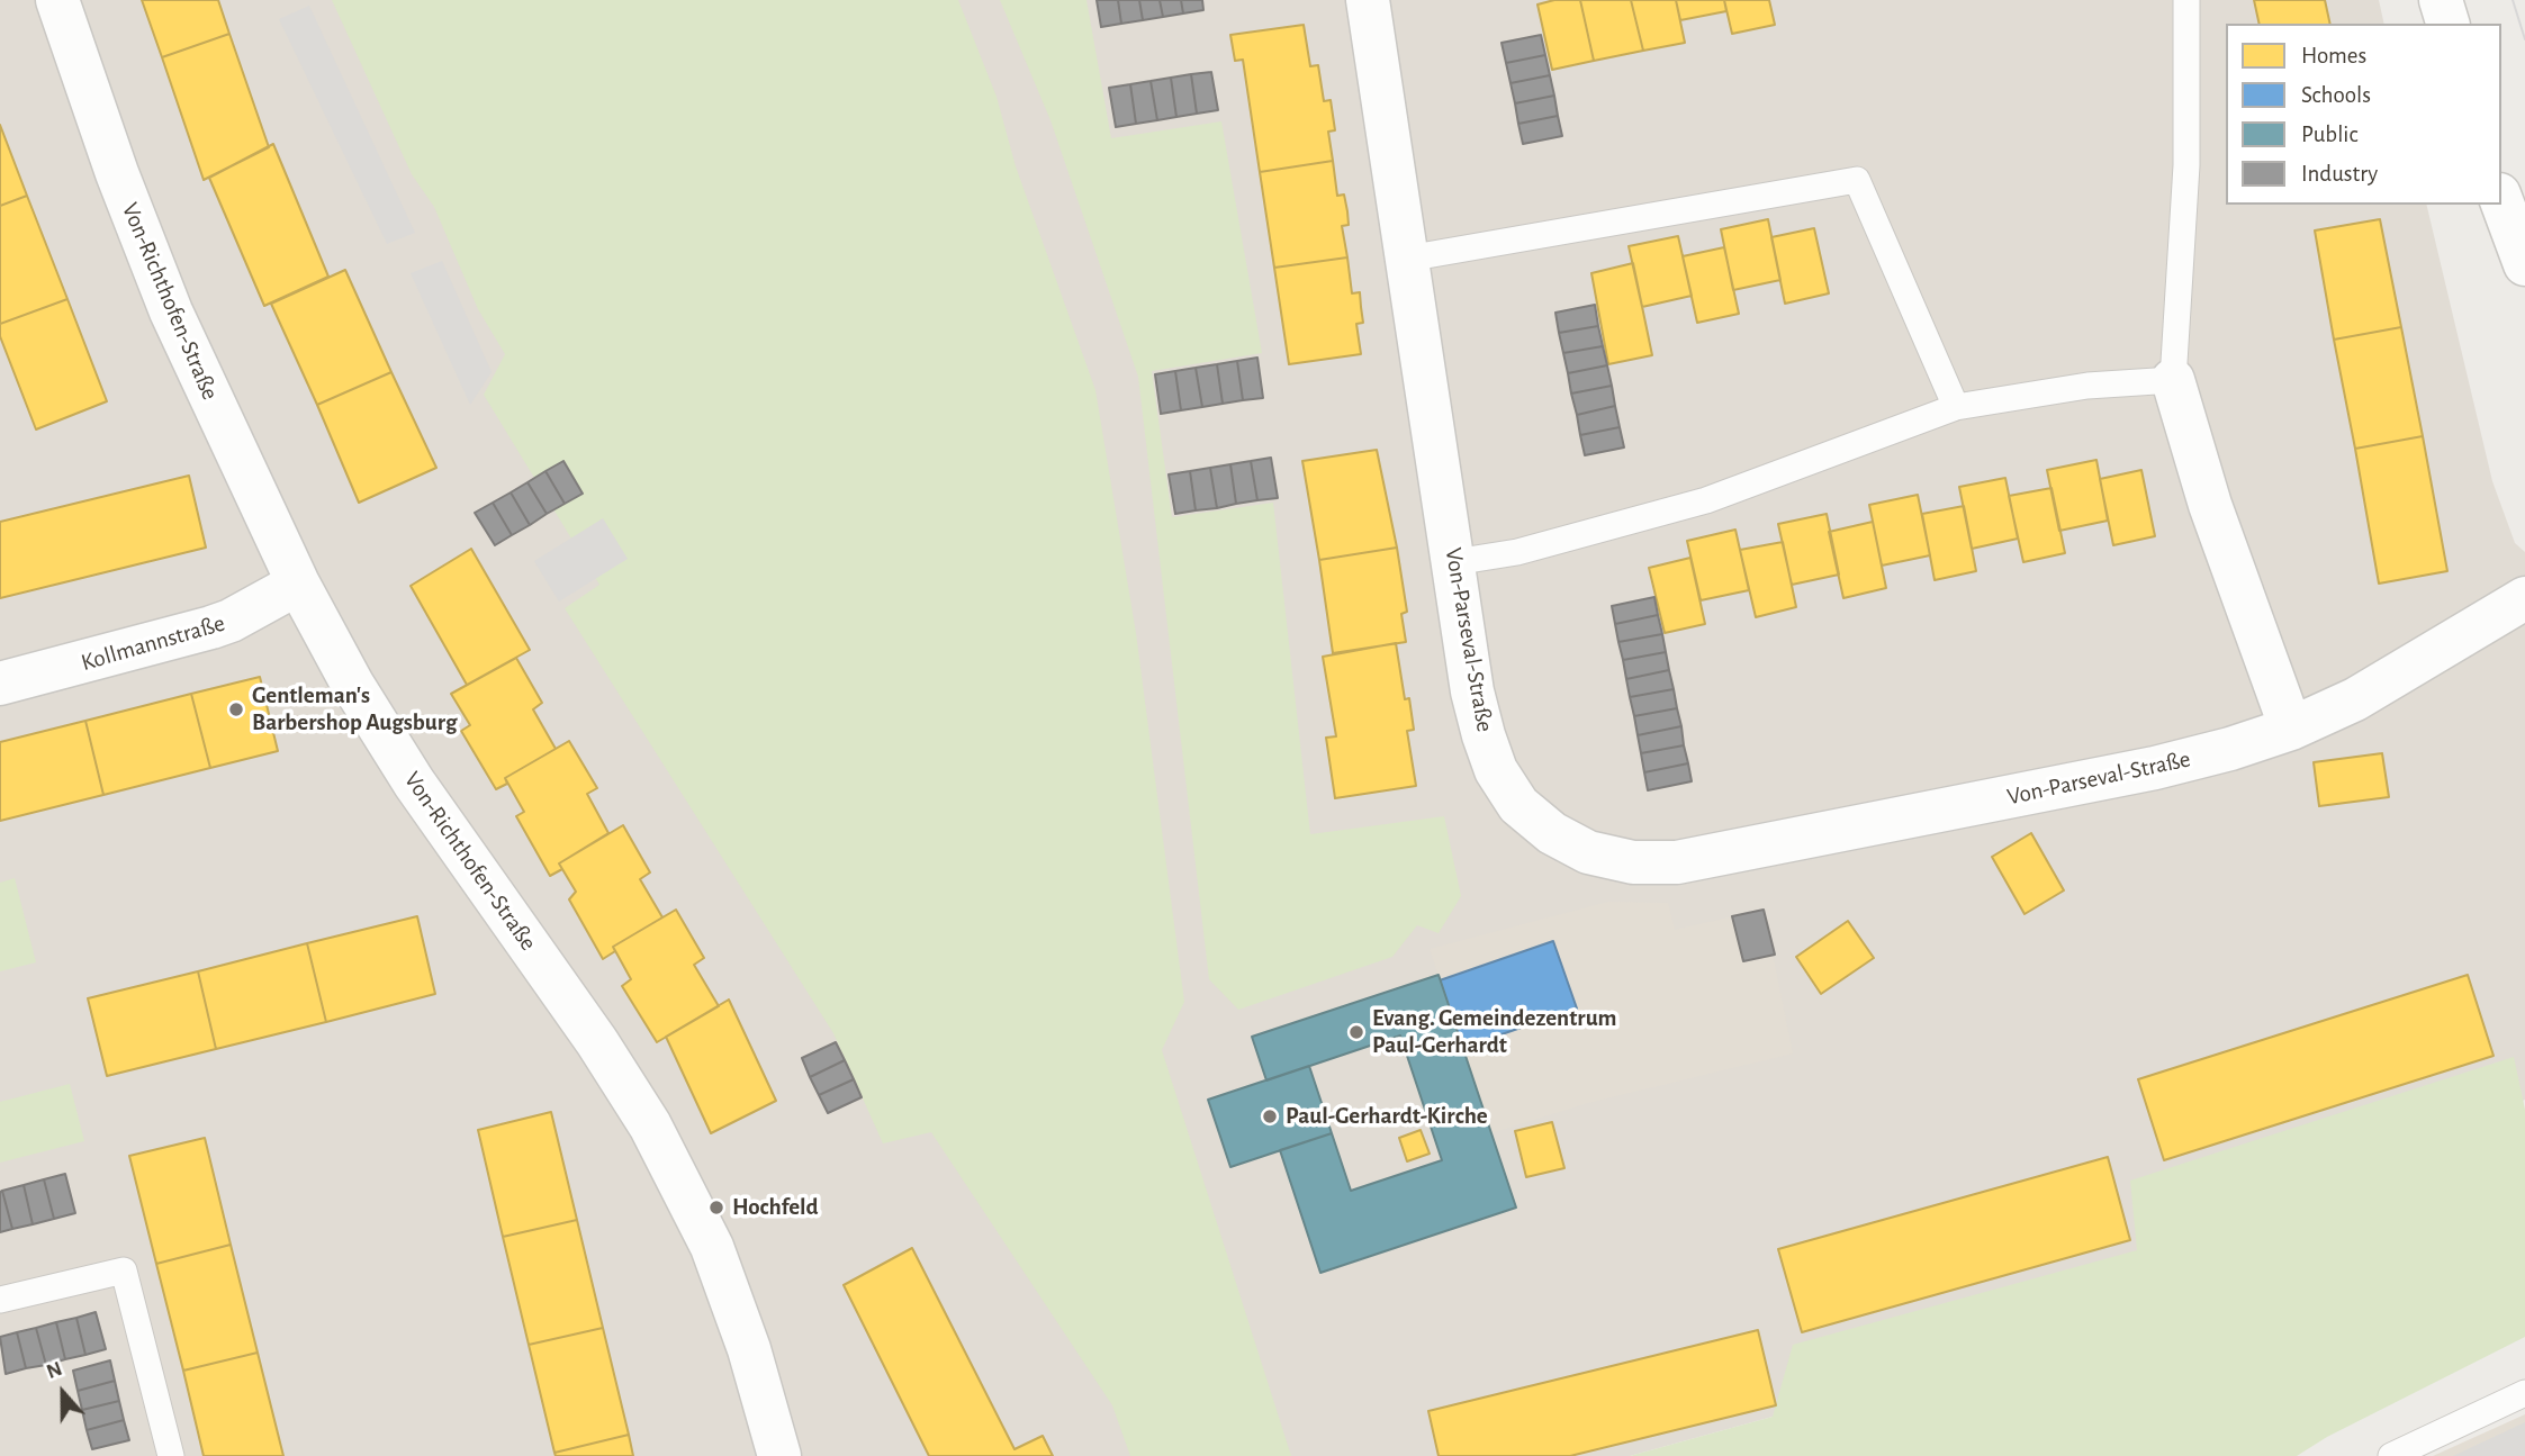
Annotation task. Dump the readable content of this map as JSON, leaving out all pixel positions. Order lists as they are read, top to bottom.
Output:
{
  "streets": {
    "street": ["Von-Richthofen-Straße", "Von-Parseval-Straße", "Kollmannstraße"]
  },
  "crossings": [
    ["Von-Richthofen-Straße", "Kollmannstraße"]
  ],
  "places": [
    "Gentleman's Barbershop Augsburg",
    "Evang. Gemeindezentrum Paul-Gerhardt",
    "Paul-Gerhardt-Kirche",
    "Hochfeld"
  ],
  "legend": [
    "Homes",
    "Schools",
    "Public",
    "Industry"
  ],
  "north": "top"
}
